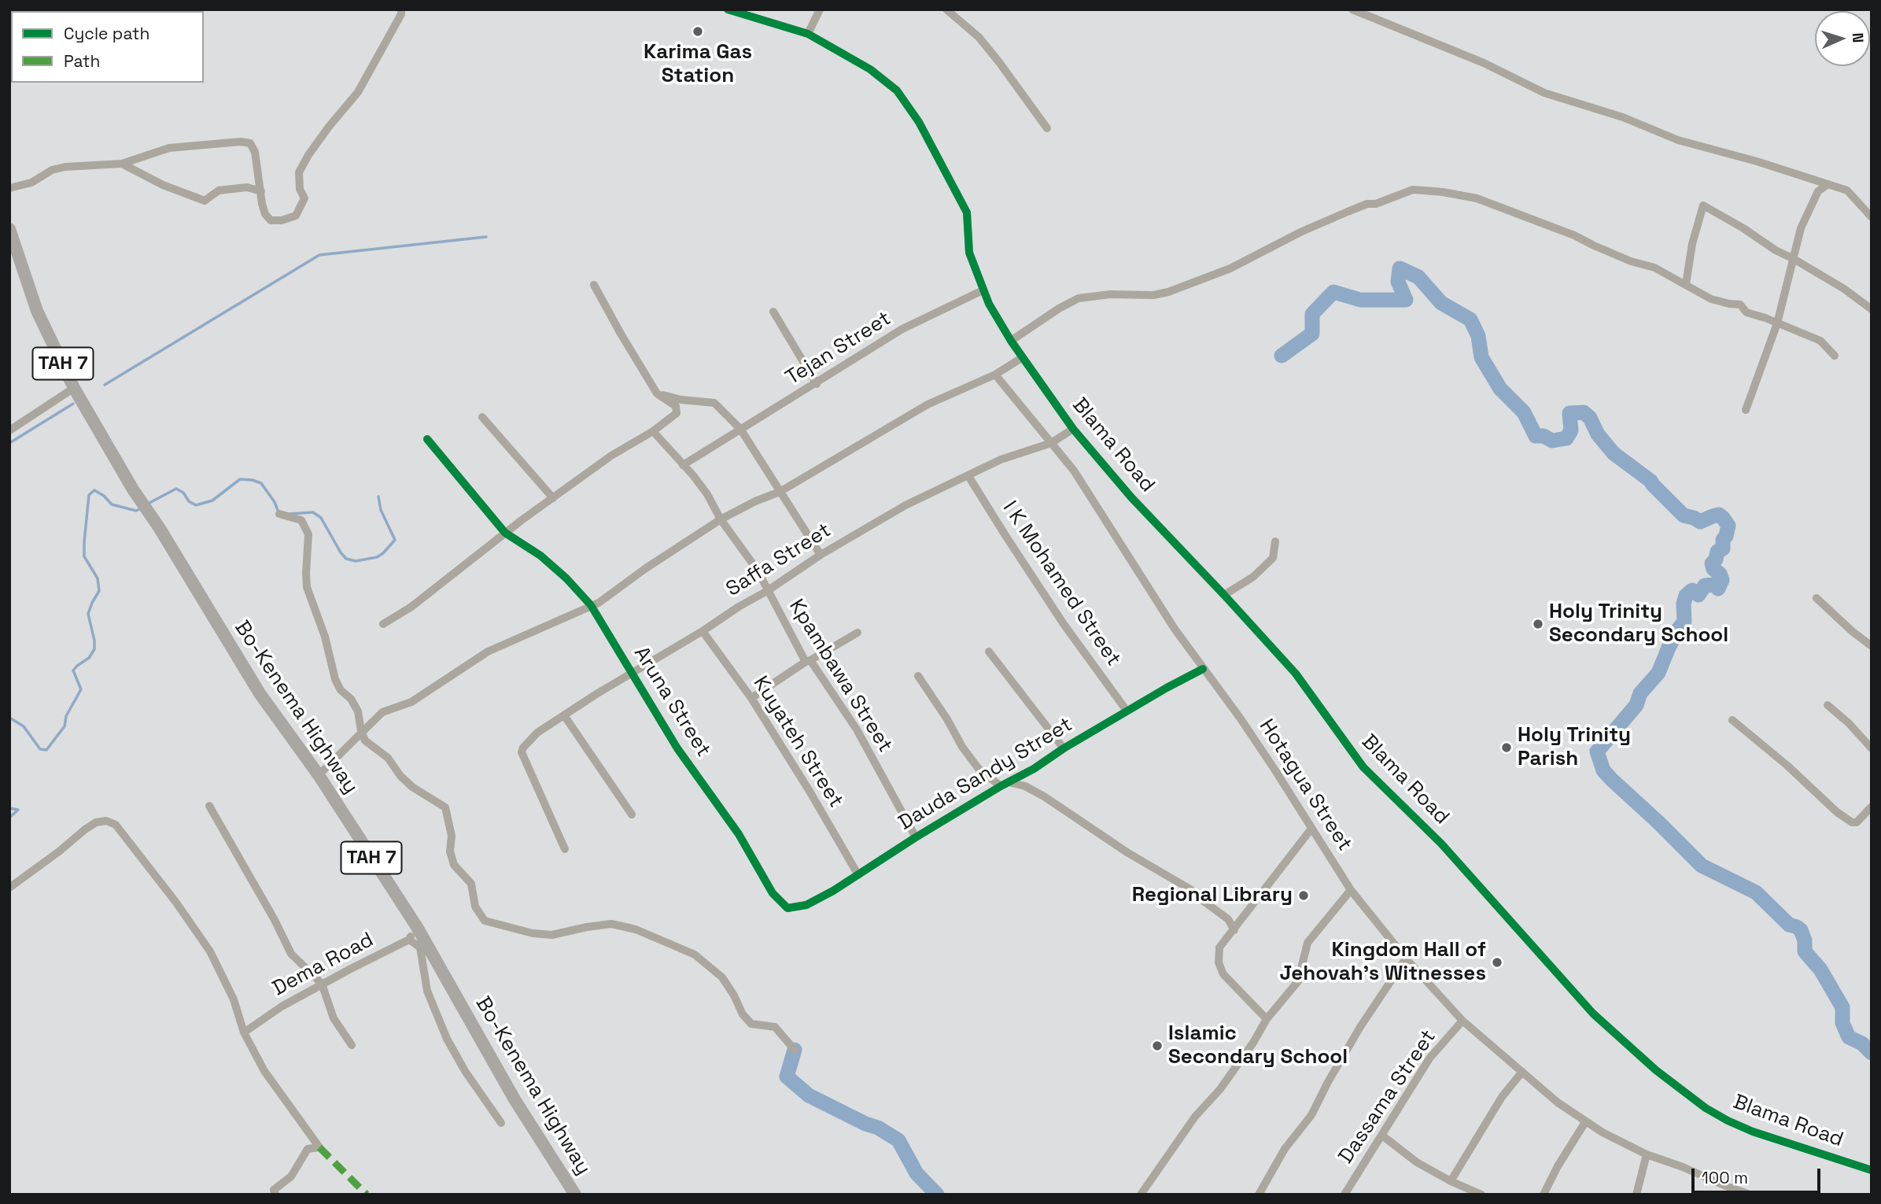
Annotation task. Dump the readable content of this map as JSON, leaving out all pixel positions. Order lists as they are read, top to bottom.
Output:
{
  "streets": {
    "highway": ["TAH 7", "Bo-Kenema Highway"],
    "street": [
      "Tejan Street",
      "Blama Road",
      "Saffa Street",
      "I K Mohamed Street",
      "Kpambawa Street",
      "Aruna Street",
      "Kuyateh Street",
      "Dauda Sandy Street",
      "Hotagua Street",
      "Dema Road",
      "Dassama Street"
    ]
  },
  "crossings": [
    ["Tejan Street", "Blama Road"],
    ["Tejan Street", "Kpambawa Street"],
    ["Blama Road", "Saffa Street"],
    ["Saffa Street", "I K Mohamed Street"],
    ["Saffa Street", "Kpambawa Street"],
    ["Saffa Street", "Aruna Street"],
    ["Saffa Street", "Kuyateh Street"],
    ["Saffa Street", "Hotagua Street"],
    ["I K Mohamed Street", "Dauda Sandy Street"],
    ["Kpambawa Street", "Dauda Sandy Street"],
    ["Aruna Street", "Dauda Sandy Street"],
    ["Kuyateh Street", "Dauda Sandy Street"],
    ["Dauda Sandy Street", "Hotagua Street"],
    ["Hotagua Street", "Dassama Street"]
  ],
  "places": [
    "Karima Gas Station",
    "Holy Trinity Secondary School",
    "Holy Trinity Parish",
    "Regional Library",
    "Kingdom Hall of Jehovah’s Witnesses",
    "Islamic Secondary School"
  ],
  "legend": ["Cycle path", "Path"],
  "scale_bar": "100 m",
  "north": "right"
}
